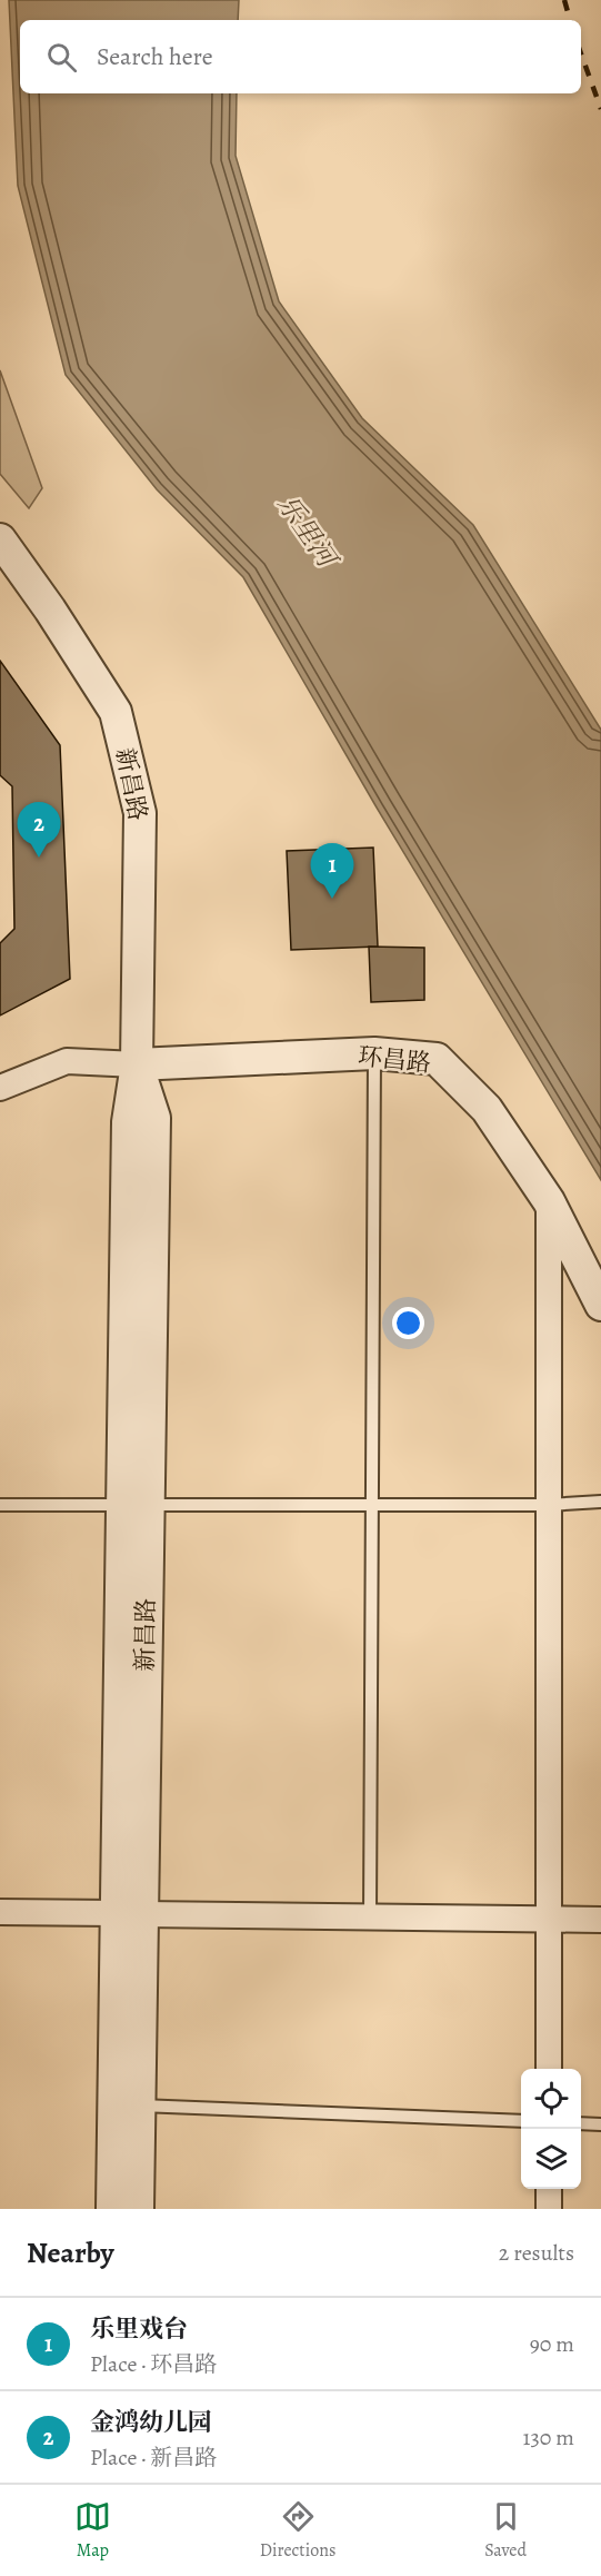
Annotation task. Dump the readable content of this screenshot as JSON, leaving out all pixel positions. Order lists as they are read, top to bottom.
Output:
{
  "streets": {
    "street": ["新昌路", "环昌路"]
  },
  "crossings": [
    ["新昌路", "环昌路"]
  ],
  "water": ["乐里河"],
  "page": {
    "search": "Search here",
    "pins": ["2", "1"],
    "heading": ["Nearby", "2 results"],
    "list": [
      {
        "mark": "1",
        "name": "乐里戏台",
        "note": "Place · 环昌路",
        "value": "90 m"
      },
      {
        "mark": "2",
        "name": "金鸿幼儿园",
        "note": "Place · 新昌路",
        "value": "130 m"
      }
    ],
    "nav": ["Map", "Directions", "Saved"]
  }
}
